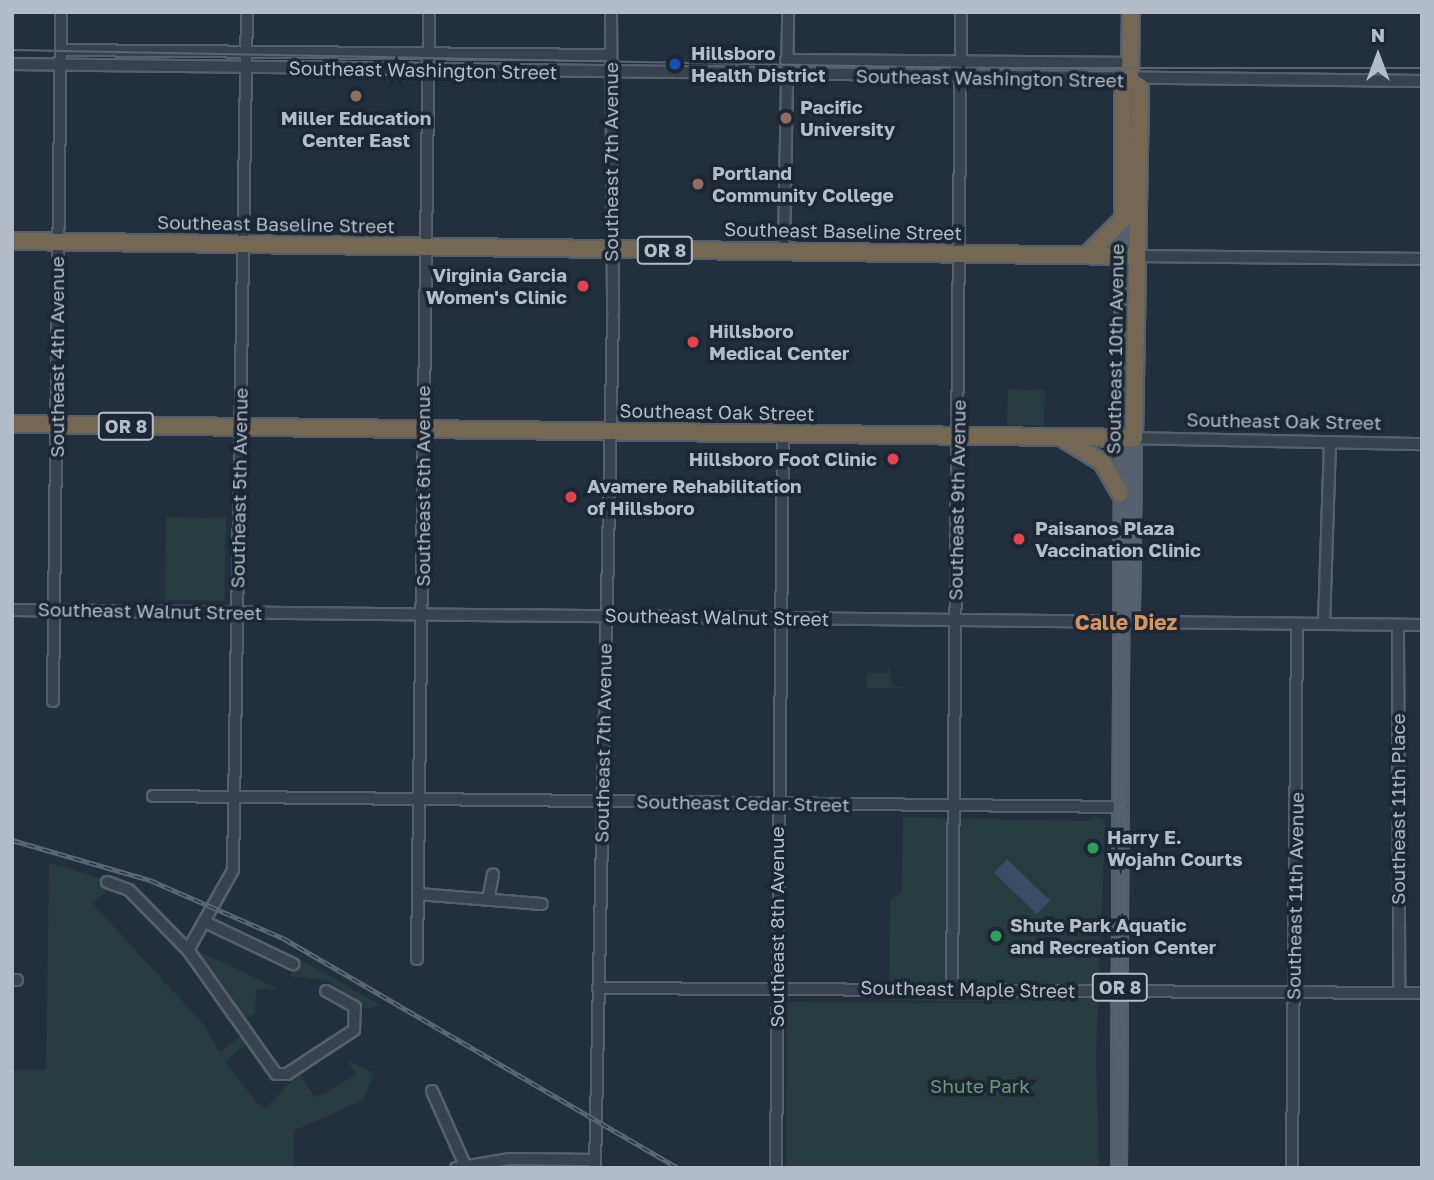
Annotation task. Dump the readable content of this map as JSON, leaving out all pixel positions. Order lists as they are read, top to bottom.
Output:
{
  "streets": {
    "highway": [
      "Southeast Baseline Street",
      "OR 8",
      "Southeast 10th Avenue",
      "Southeast Oak Street"
    ],
    "street": [
      "Southeast Washington Street",
      "Southeast 7th Avenue",
      "Southeast 4th Avenue",
      "Southeast 6th Avenue",
      "Southeast 5th Avenue",
      "Southeast 9th Avenue",
      "Southeast Walnut Street",
      "Southeast Cedar Street",
      "Southeast 11th Place",
      "Southeast 11th Avenue",
      "Southeast 8th Avenue",
      "Southeast Maple Street"
    ]
  },
  "crossings": [
    ["Southeast Washington Street", "Southeast 7th Avenue"],
    ["Southeast Washington Street", "Southeast 10th Avenue"],
    ["Southeast Washington Street", "Southeast 4th Avenue"],
    ["Southeast Washington Street", "Southeast 6th Avenue"],
    ["Southeast Washington Street", "Southeast 5th Avenue"],
    ["Southeast Washington Street", "Southeast 9th Avenue"],
    ["Southeast 7th Avenue", "Southeast Baseline Street"],
    ["Southeast 7th Avenue", "Southeast Oak Street"],
    ["Southeast 7th Avenue", "Southeast Walnut Street"],
    ["Southeast 7th Avenue", "Southeast Cedar Street"],
    ["Southeast 7th Avenue", "Southeast Maple Street"],
    ["Southeast Baseline Street", "Southeast 10th Avenue"],
    ["Southeast Baseline Street", "Southeast 4th Avenue"],
    ["Southeast Baseline Street", "Southeast 6th Avenue"],
    ["Southeast Baseline Street", "Southeast 5th Avenue"],
    ["Southeast Baseline Street", "Southeast 9th Avenue"],
    ["OR 8", "Southeast 10th Avenue"],
    ["OR 8", "Southeast Oak Street"],
    ["Southeast 10th Avenue", "Southeast Oak Street"],
    ["Southeast 10th Avenue", "Southeast Walnut Street"],
    ["Southeast 10th Avenue", "Southeast Cedar Street"],
    ["Southeast 10th Avenue", "Southeast Maple Street"],
    ["Southeast 4th Avenue", "Southeast Oak Street"],
    ["Southeast 4th Avenue", "Southeast Walnut Street"],
    ["Southeast Oak Street", "Southeast 6th Avenue"],
    ["Southeast Oak Street", "Southeast 5th Avenue"],
    ["Southeast Oak Street", "Southeast 9th Avenue"],
    ["Southeast Oak Street", "Southeast 8th Avenue"],
    ["Southeast 6th Avenue", "Southeast Walnut Street"],
    ["Southeast 6th Avenue", "Southeast Cedar Street"],
    ["Southeast 5th Avenue", "Southeast Walnut Street"],
    ["Southeast 5th Avenue", "Southeast Cedar Street"],
    ["Southeast 9th Avenue", "Southeast Walnut Street"],
    ["Southeast 9th Avenue", "Southeast Cedar Street"],
    ["Southeast 9th Avenue", "Southeast Maple Street"],
    ["Southeast Walnut Street", "Southeast 11th Place"],
    ["Southeast Walnut Street", "Southeast 11th Avenue"],
    ["Southeast Walnut Street", "Southeast 8th Avenue"],
    ["Southeast Cedar Street", "Southeast 8th Avenue"],
    ["Southeast 11th Place", "Southeast Maple Street"],
    ["Southeast 11th Avenue", "Southeast Maple Street"],
    ["Southeast 8th Avenue", "Southeast Maple Street"]
  ],
  "districts": ["Calle Diez"],
  "parks": ["Shute Park"],
  "places": [
    "Hillsboro Health District",
    "Miller Education Center East",
    "Pacific University",
    "Portland Community College",
    "Virginia Garcia Women's Clinic",
    "Hillsboro Medical Center",
    "Hillsboro Foot Clinic",
    "Avamere Rehabilitation of Hillsboro",
    "Paisanos Plaza Vaccination Clinic",
    "Harry E. Wojahn Courts",
    "Shute Park Aquatic and Recreation Center"
  ],
  "north": "top"
}
